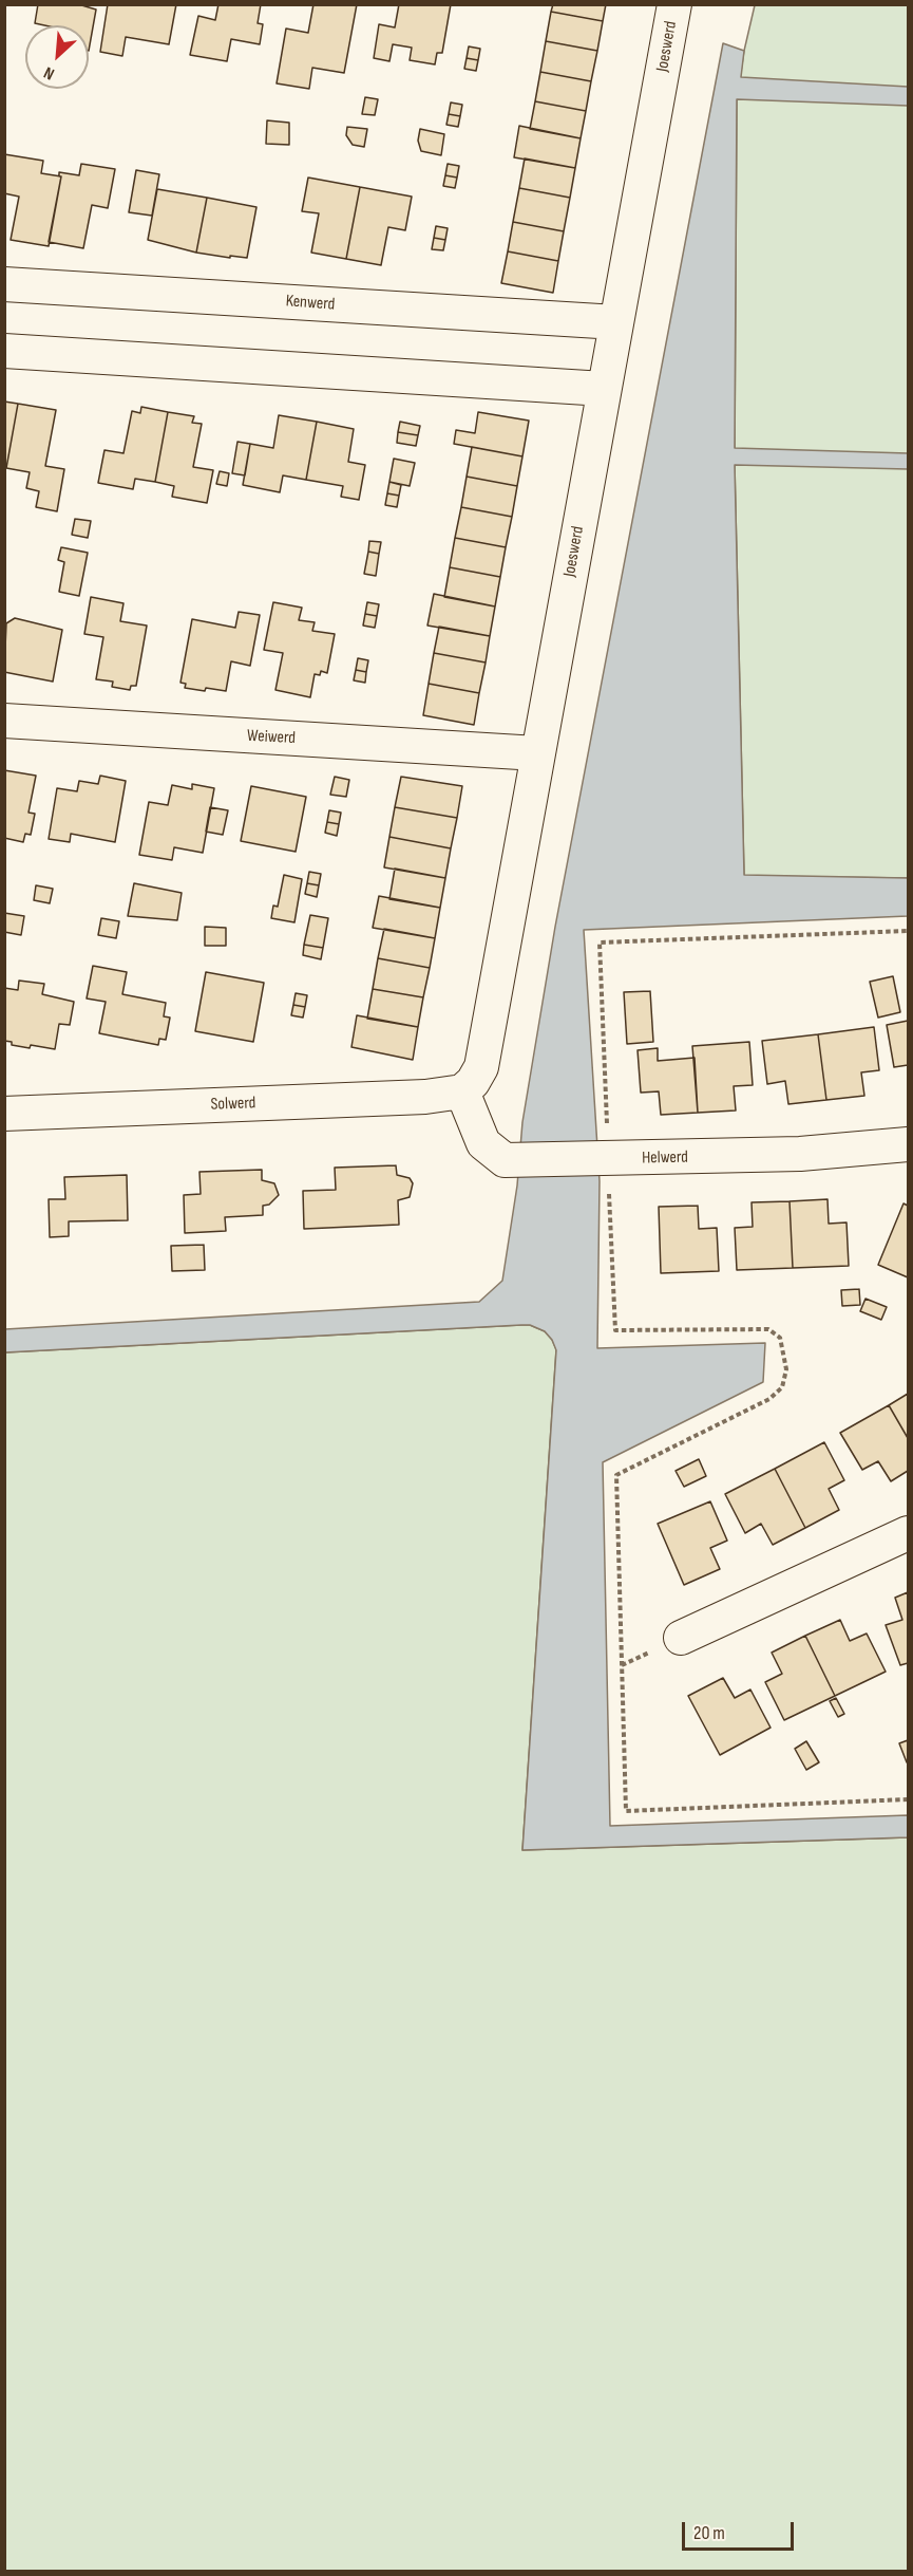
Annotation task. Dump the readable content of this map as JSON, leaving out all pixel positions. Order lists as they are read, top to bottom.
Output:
{
  "streets": {
    "street": [
      "Joeswerd",
      "Kenwerd",
      "Weiwerd",
      "Solwerd",
      "Helwerd"
    ]
  },
  "crossings": [
    ["Joeswerd", "Kenwerd"],
    ["Joeswerd", "Weiwerd"],
    ["Joeswerd", "Solwerd"],
    ["Joeswerd", "Helwerd"],
    ["Solwerd", "Helwerd"]
  ],
  "scale_bar": "20 m",
  "north": "bottom left"
}
